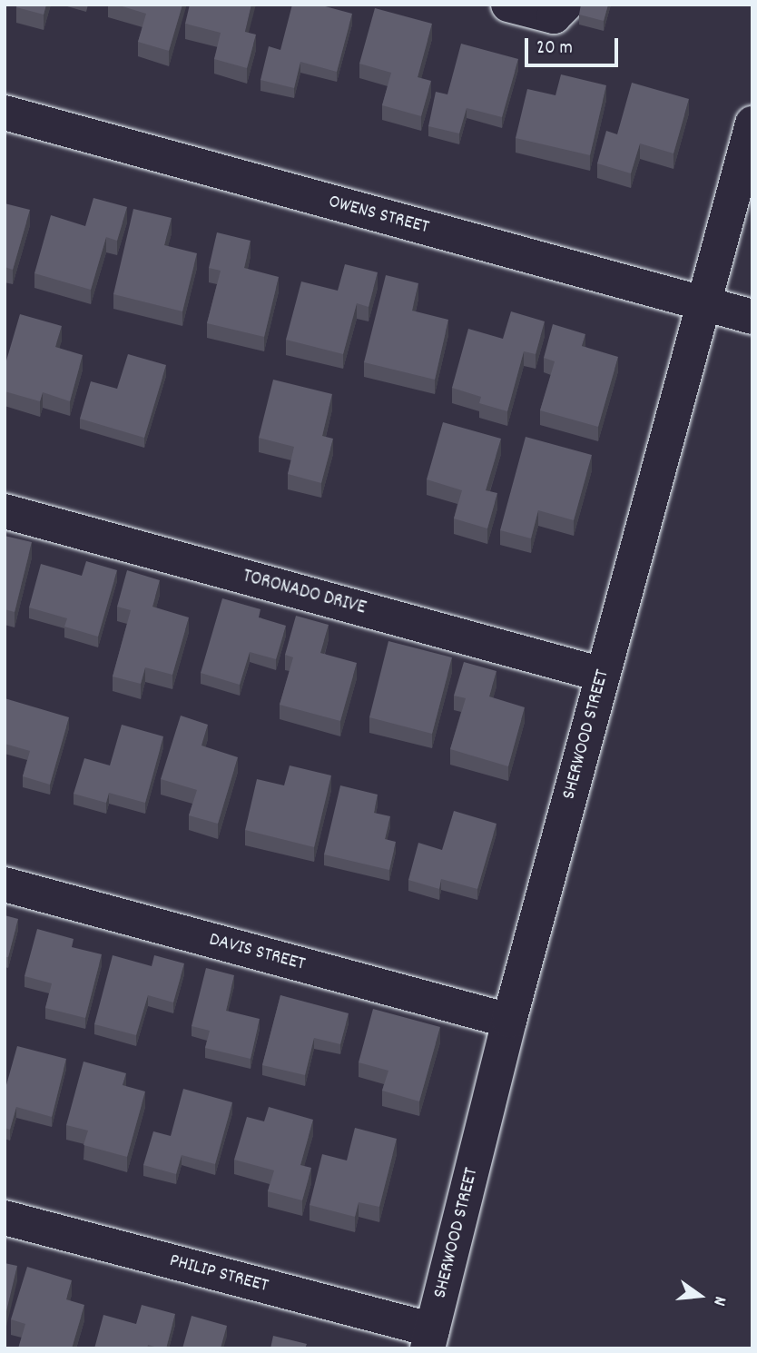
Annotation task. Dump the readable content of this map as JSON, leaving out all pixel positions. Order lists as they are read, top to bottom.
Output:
{
  "streets": {
    "street": [
      "OWENS STREET",
      "TORONADO DRIVE",
      "SHERWOOD STREET",
      "DAVIS STREET",
      "PHILIP STREET"
    ]
  },
  "crossings": [
    ["OWENS STREET", "SHERWOOD STREET"],
    ["TORONADO DRIVE", "SHERWOOD STREET"],
    ["SHERWOOD STREET", "DAVIS STREET"],
    ["SHERWOOD STREET", "PHILIP STREET"]
  ],
  "scale_bar": "20 m",
  "north": "right"
}
